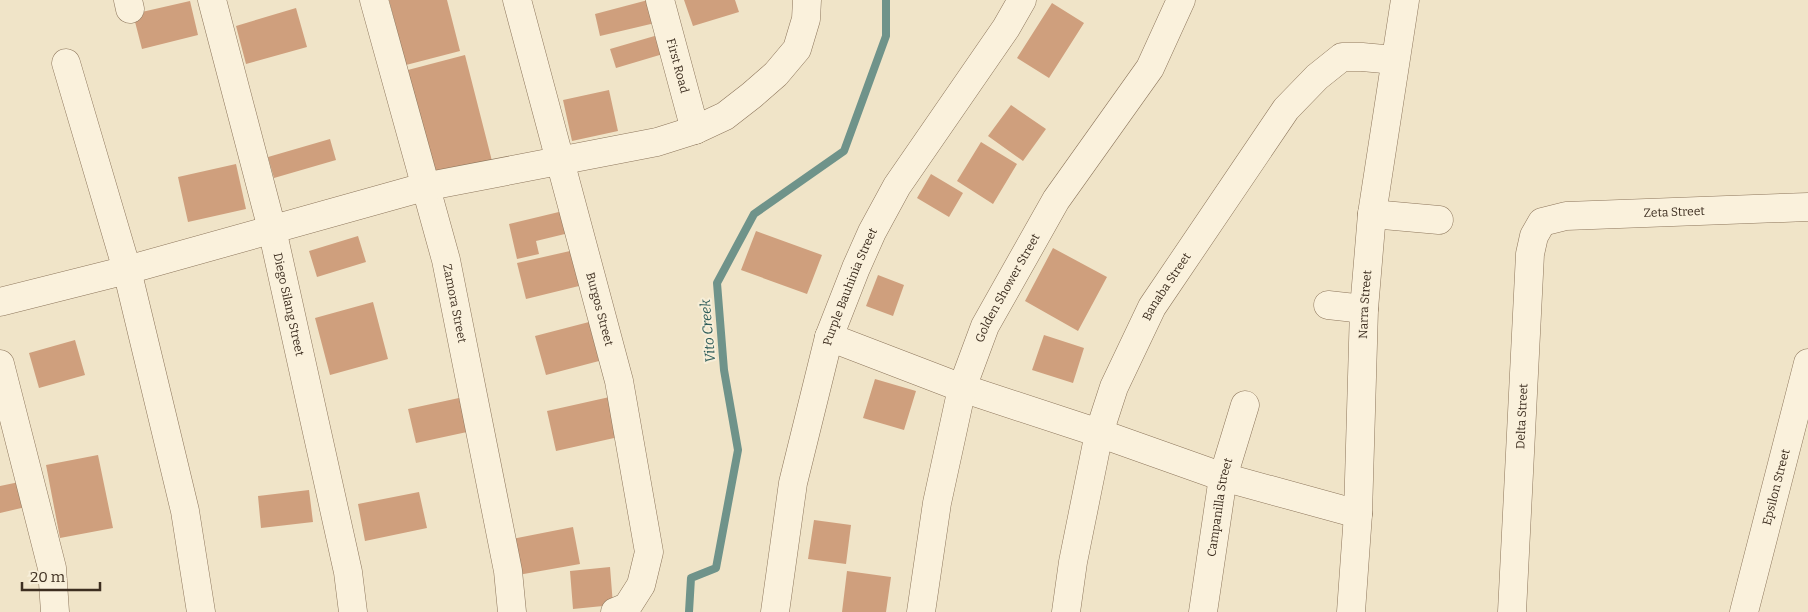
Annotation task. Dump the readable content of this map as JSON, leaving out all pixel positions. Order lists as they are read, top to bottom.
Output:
{
  "streets": {
    "street": [
      "First Road",
      "Zeta Street",
      "Purple Bauhinia Street",
      "Banaba Street",
      "Golden Shower Street",
      "Zamora Street",
      "Diego Silang Street",
      "Narra Street",
      "Burgos Street",
      "Delta Street",
      "Epsilon Street",
      "Campanilla Street"
    ]
  },
  "crossings": [
    ["Zeta Street", "Delta Street"],
    ["Banaba Street", "Narra Street"]
  ],
  "water": ["Vito Creek"],
  "scale_bar": "20 m"
}
